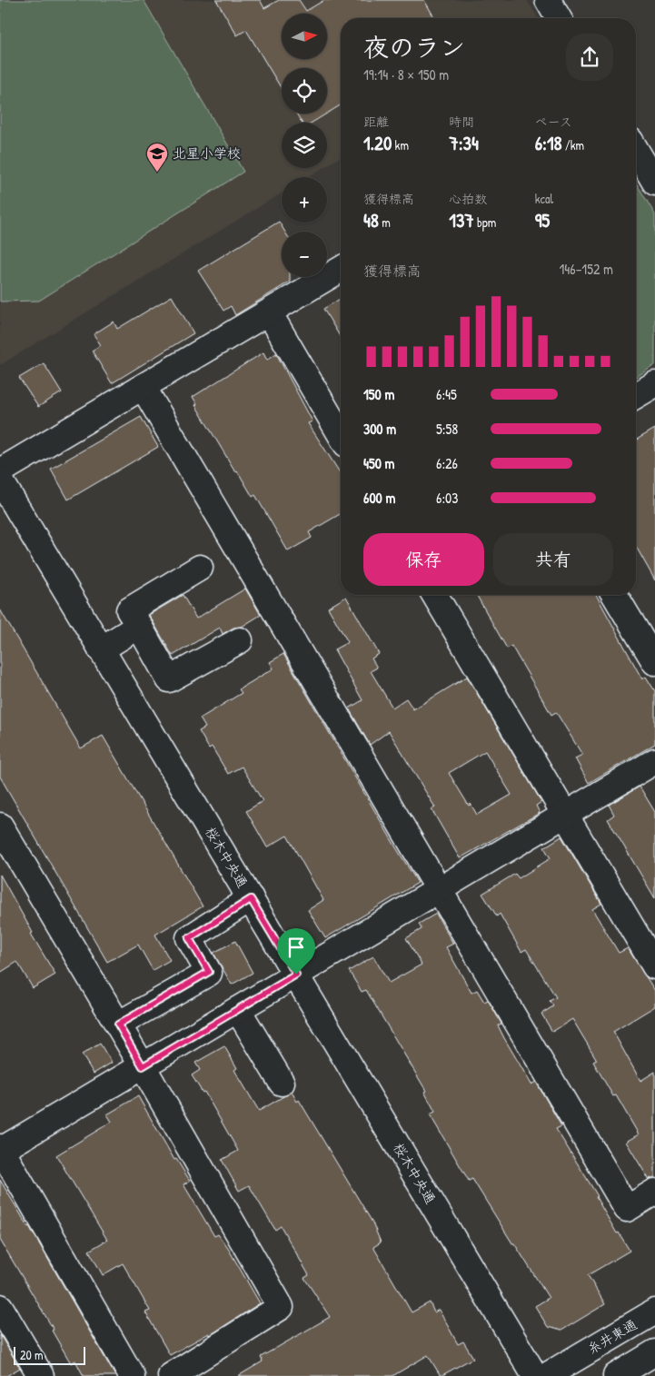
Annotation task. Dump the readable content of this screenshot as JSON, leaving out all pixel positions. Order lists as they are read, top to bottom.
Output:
{
  "streets": {
    "street": ["桜木中央通", "糸井東通"]
  },
  "places": {
    "school or university": ["北星小学校"]
  },
  "scale_bar": "20 m",
  "north": "right",
  "page": {
    "map_buttons": ["+", "−"],
    "heading": ["夜のラン", "19:14 · 8 × 150 m"],
    "stats": [
      ["距離", "1.20 km"],
      ["時間", "7:34"],
      ["ペース", "6:18 /km"],
      ["獲得標高", "48 m"],
      ["心拍数", "137 bpm"],
      ["kcal", "95"]
    ],
    "chart": ["獲得標高", "146–152 m"],
    "list": [
      {
        "name": "150 m",
        "note": "6:45"
      },
      {
        "name": "300 m",
        "note": "5:58"
      },
      {
        "name": "450 m",
        "note": "6:26"
      },
      {
        "name": "600 m",
        "note": "6:03"
      }
    ],
    "buttons": ["保存", "共有"],
    "scale": "20 m"
  }
}
